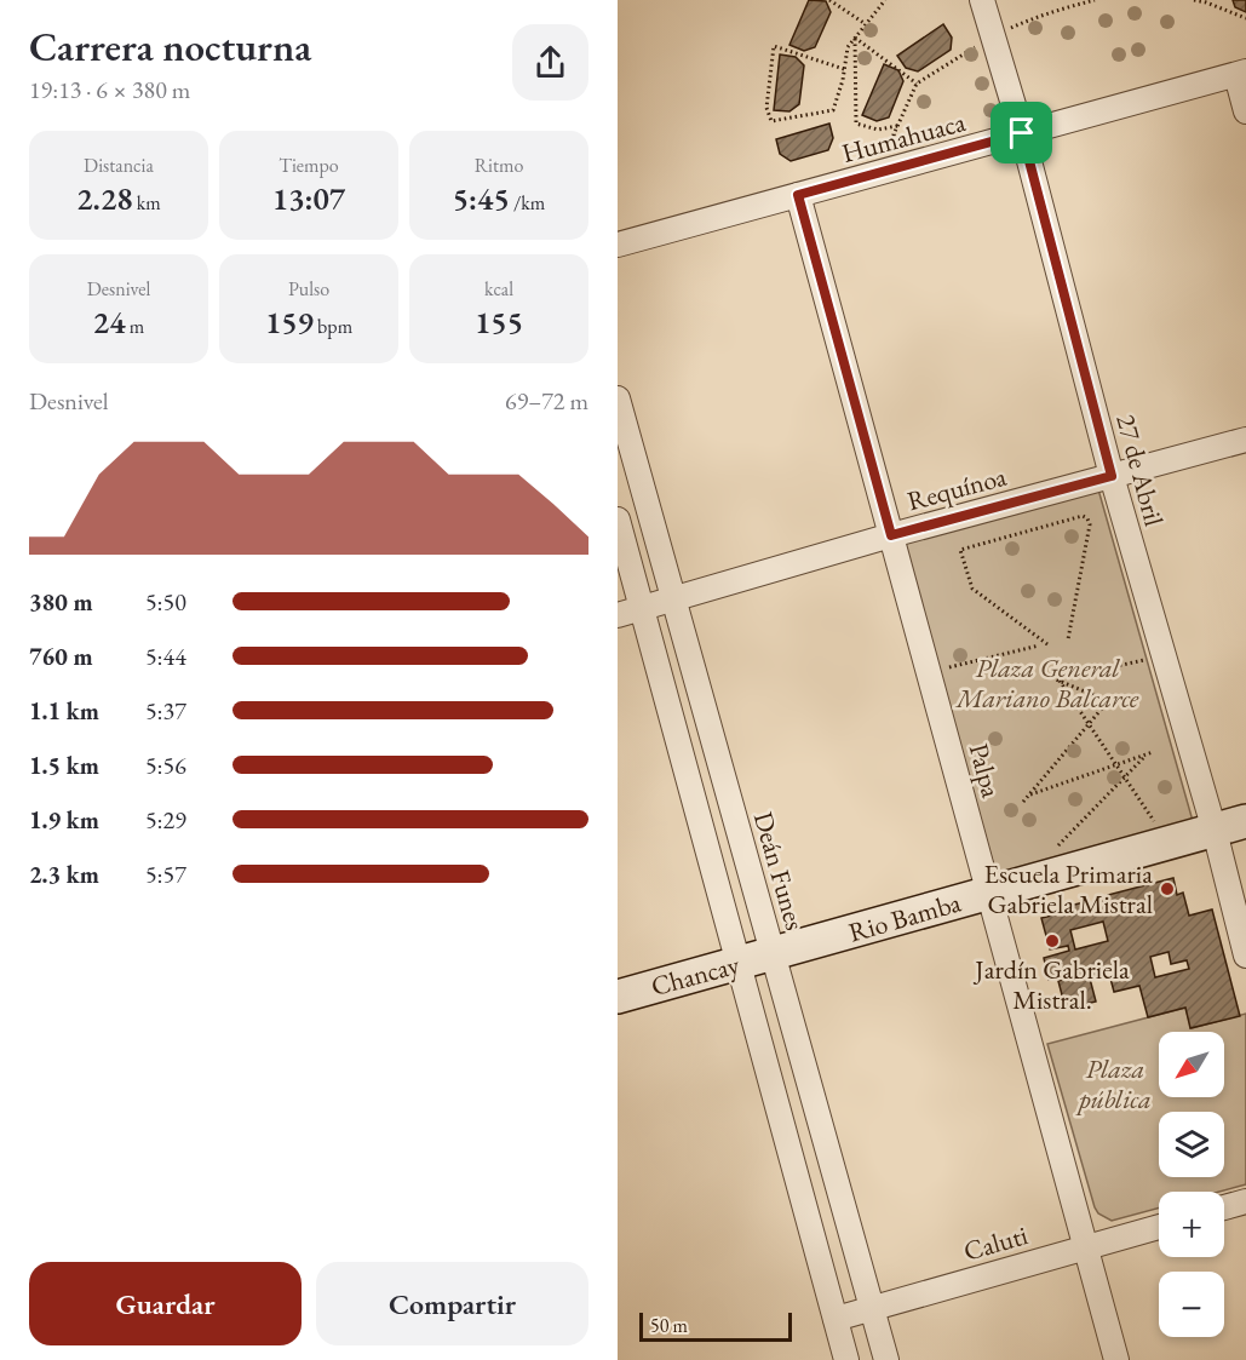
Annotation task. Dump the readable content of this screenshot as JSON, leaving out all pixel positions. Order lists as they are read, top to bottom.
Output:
{
  "streets": {
    "main road": ["Rio Bamba", "Chancay"],
    "street": [
      "Humahuaca",
      "27 de Abril",
      "Requínoa",
      "Palpa",
      "Deán Funes",
      "Caluti"
    ]
  },
  "crossings": [
    ["Humahuaca", "27 de Abril"],
    ["Humahuaca", "Palpa"],
    ["27 de Abril", "Requínoa"],
    ["27 de Abril", "Rio Bamba"],
    ["Requínoa", "Palpa"],
    ["Requínoa", "Deán Funes"],
    ["Palpa", "Rio Bamba"],
    ["Palpa", "Caluti"],
    ["Deán Funes", "Rio Bamba"],
    ["Deán Funes", "Chancay"],
    ["Deán Funes", "Caluti"],
    ["Rio Bamba", "Chancay"]
  ],
  "parks": ["Plaza General Mariano Balcarce", "Plaza pública"],
  "places": ["Escuela Primaria Gabriela Mistral", "Jardín Gabriela Mistral."],
  "scale_bar": "50 m",
  "north": "bottom left",
  "page": {
    "heading": ["Carrera nocturna", "19:13 · 6 × 380 m"],
    "stats": [
      ["Distancia", "2.28 km"],
      ["Tiempo", "13:07"],
      ["Ritmo", "5:45 /km"],
      ["Desnivel", "24 m"],
      ["Pulso", "159 bpm"],
      ["kcal", "155"]
    ],
    "chart": ["Desnivel", "69–72 m"],
    "list": [
      {
        "name": "380 m",
        "note": "5:50"
      },
      {
        "name": "760 m",
        "note": "5:44"
      },
      {
        "name": "1.1 km",
        "note": "5:37"
      },
      {
        "name": "1.5 km",
        "note": "5:56"
      },
      {
        "name": "1.9 km",
        "note": "5:29"
      },
      {
        "name": "2.3 km",
        "note": "5:57"
      }
    ],
    "map_buttons": ["+", "−"],
    "buttons": ["Guardar", "Compartir"],
    "scale": "50 m"
  }
}
